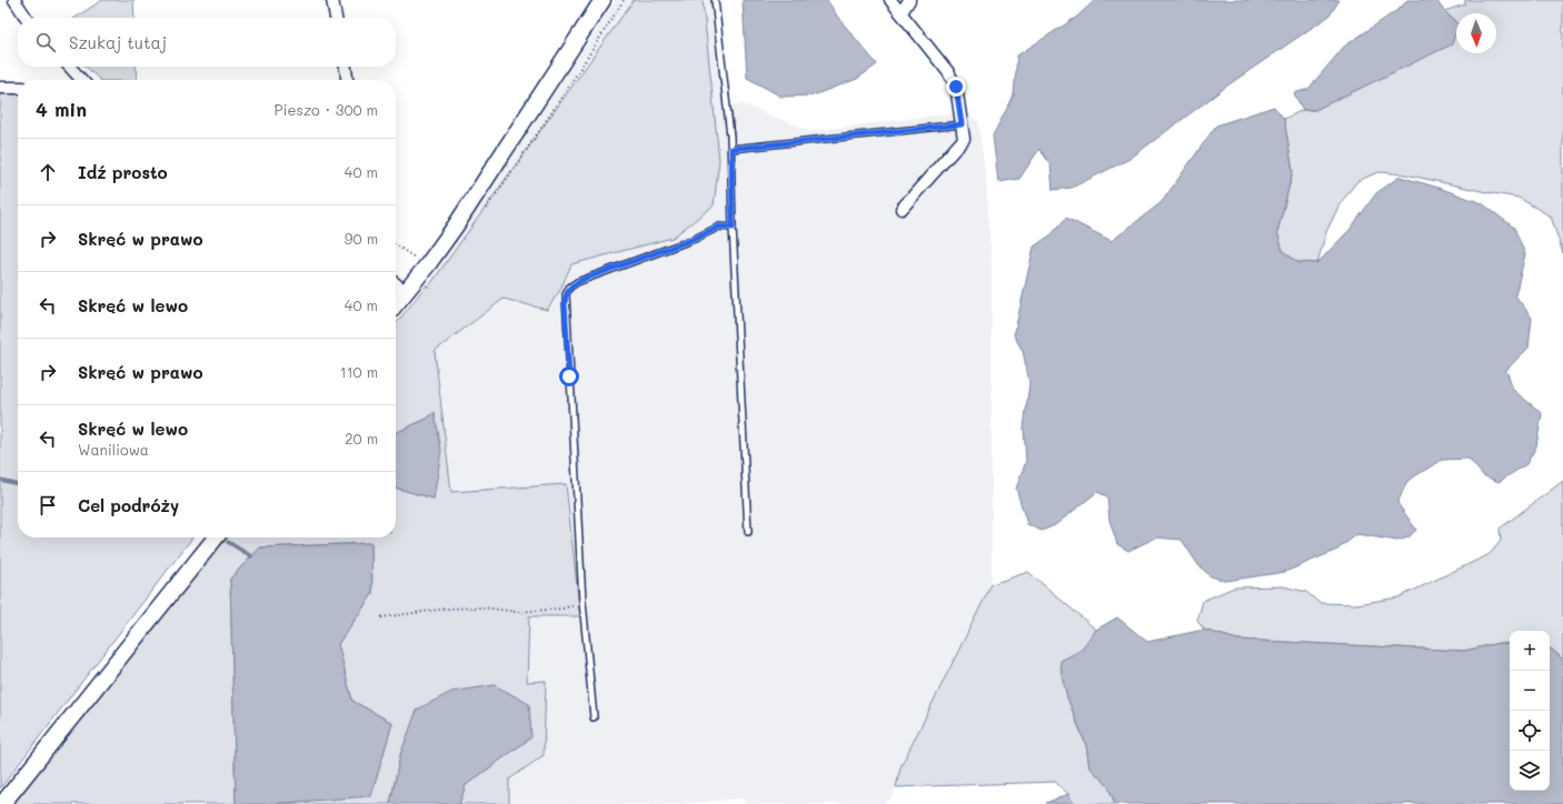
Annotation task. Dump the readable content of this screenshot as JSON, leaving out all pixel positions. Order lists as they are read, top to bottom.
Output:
{
  "north": "bottom",
  "page": {
    "search": "Szukaj tutaj",
    "heading": ["4 min", "Pieszo · 300 m"],
    "list": [
      ["Idź prosto", "40 m"],
      ["Skręć w prawo", "90 m"],
      ["Skręć w lewo", "40 m"],
      ["Skręć w prawo", "110 m"],
      ["Skręć w lewo", "Waniliowa", "20 m"],
      "Cel podróży"
    ],
    "map_buttons": ["+", "−"]
  }
}
